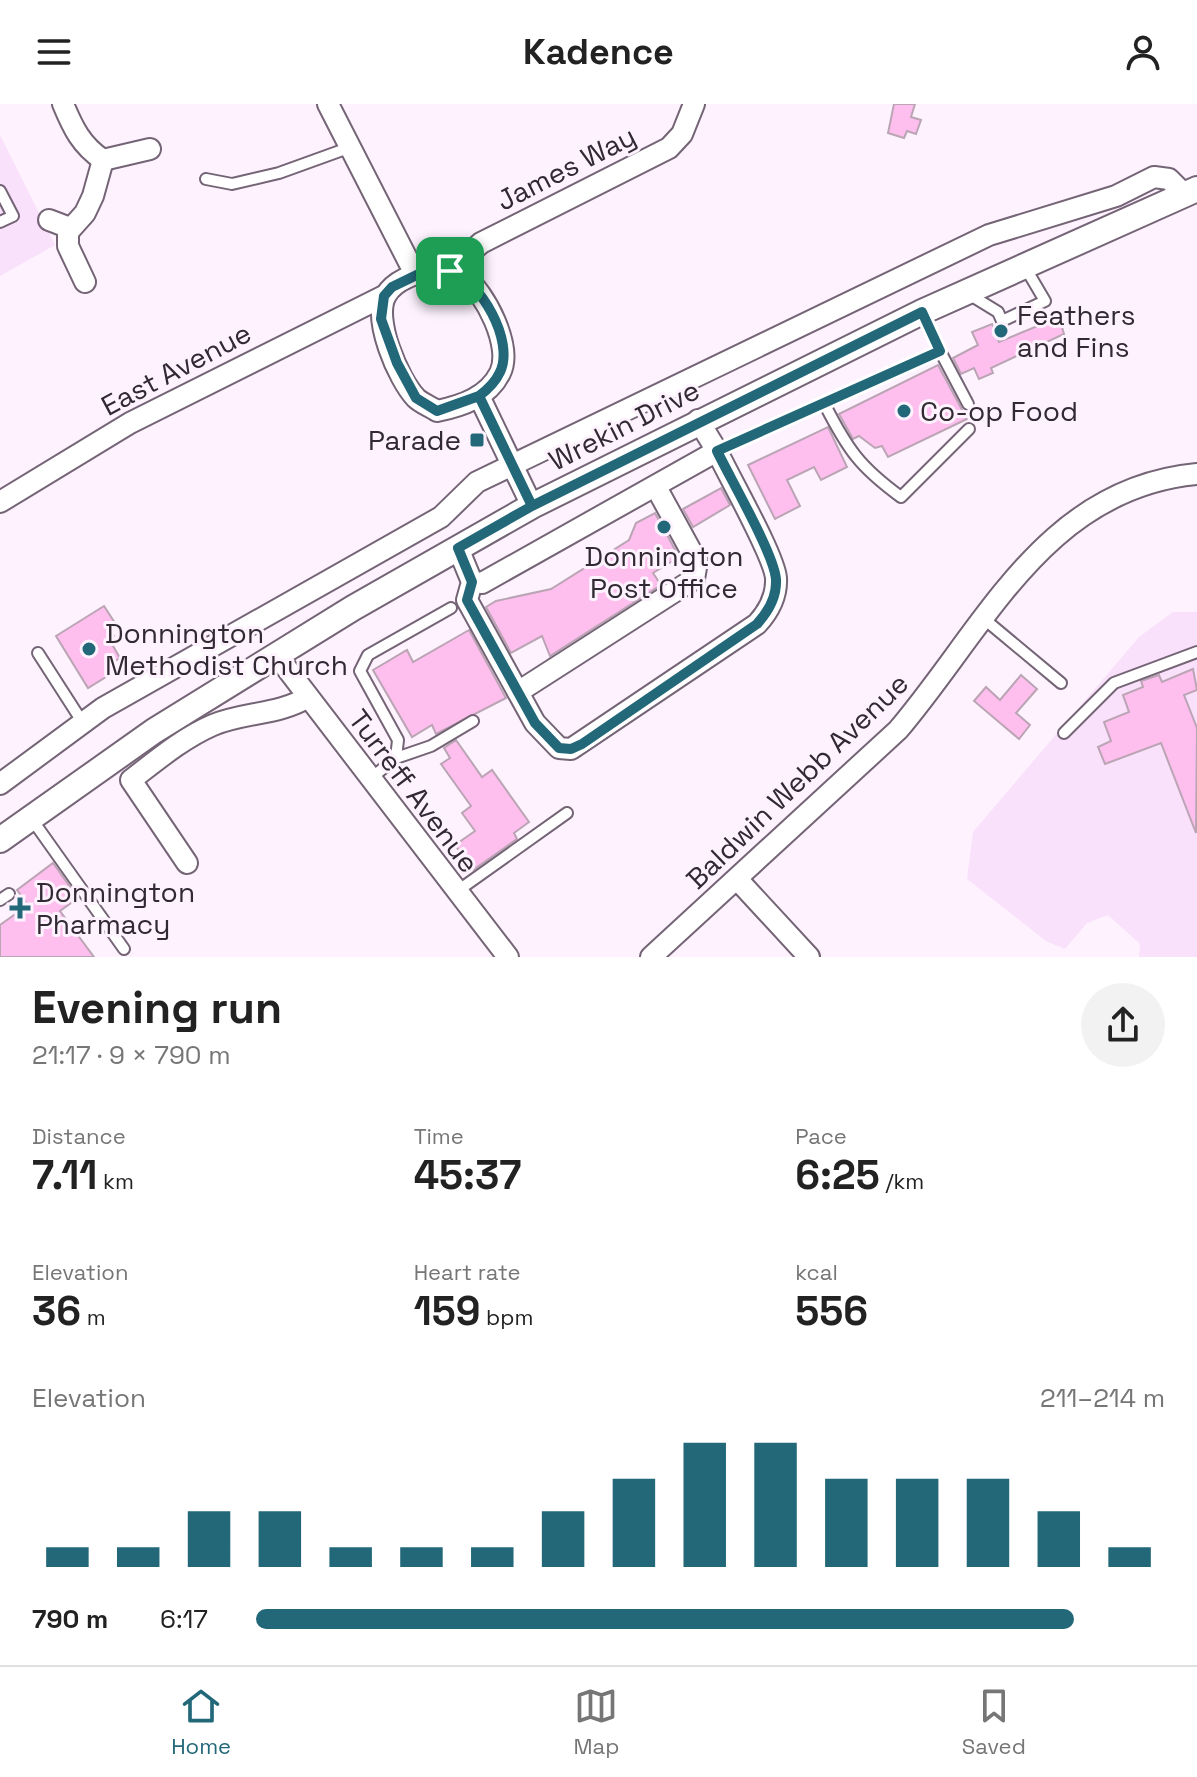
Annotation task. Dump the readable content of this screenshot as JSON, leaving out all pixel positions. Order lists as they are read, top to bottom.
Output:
{
  "streets": {
    "street": [
      "James Way",
      "East Avenue",
      "Wrekin Drive",
      "Baldwin Webb Avenue",
      "Turreff Avenue"
    ]
  },
  "crossings": [
    ["James Way", "East Avenue"],
    ["Wrekin Drive", "Turreff Avenue"]
  ],
  "places": {
    "other": [
      "Feathers and Fins",
      "Co-op Food",
      "Donnington Post Office",
      "Donnington Methodist Church"
    ],
    "transit": ["Parade"],
    "health": ["Donnington Pharmacy"]
  },
  "page": {
    "header": "Kadence",
    "heading": ["Evening run", "21:17 · 9 × 790 m"],
    "stats": [
      ["Distance", "7.11 km"],
      ["Time", "45:37"],
      ["Pace", "6:25 /km"],
      ["Elevation", "36 m"],
      ["Heart rate", "159 bpm"],
      ["kcal", "556"]
    ],
    "chart": ["Elevation", "211–214 m"],
    "list": [
      {
        "name": "790 m",
        "note": "6:17"
      }
    ],
    "tabs": ["Home", "Map", "Saved"]
  }
}
